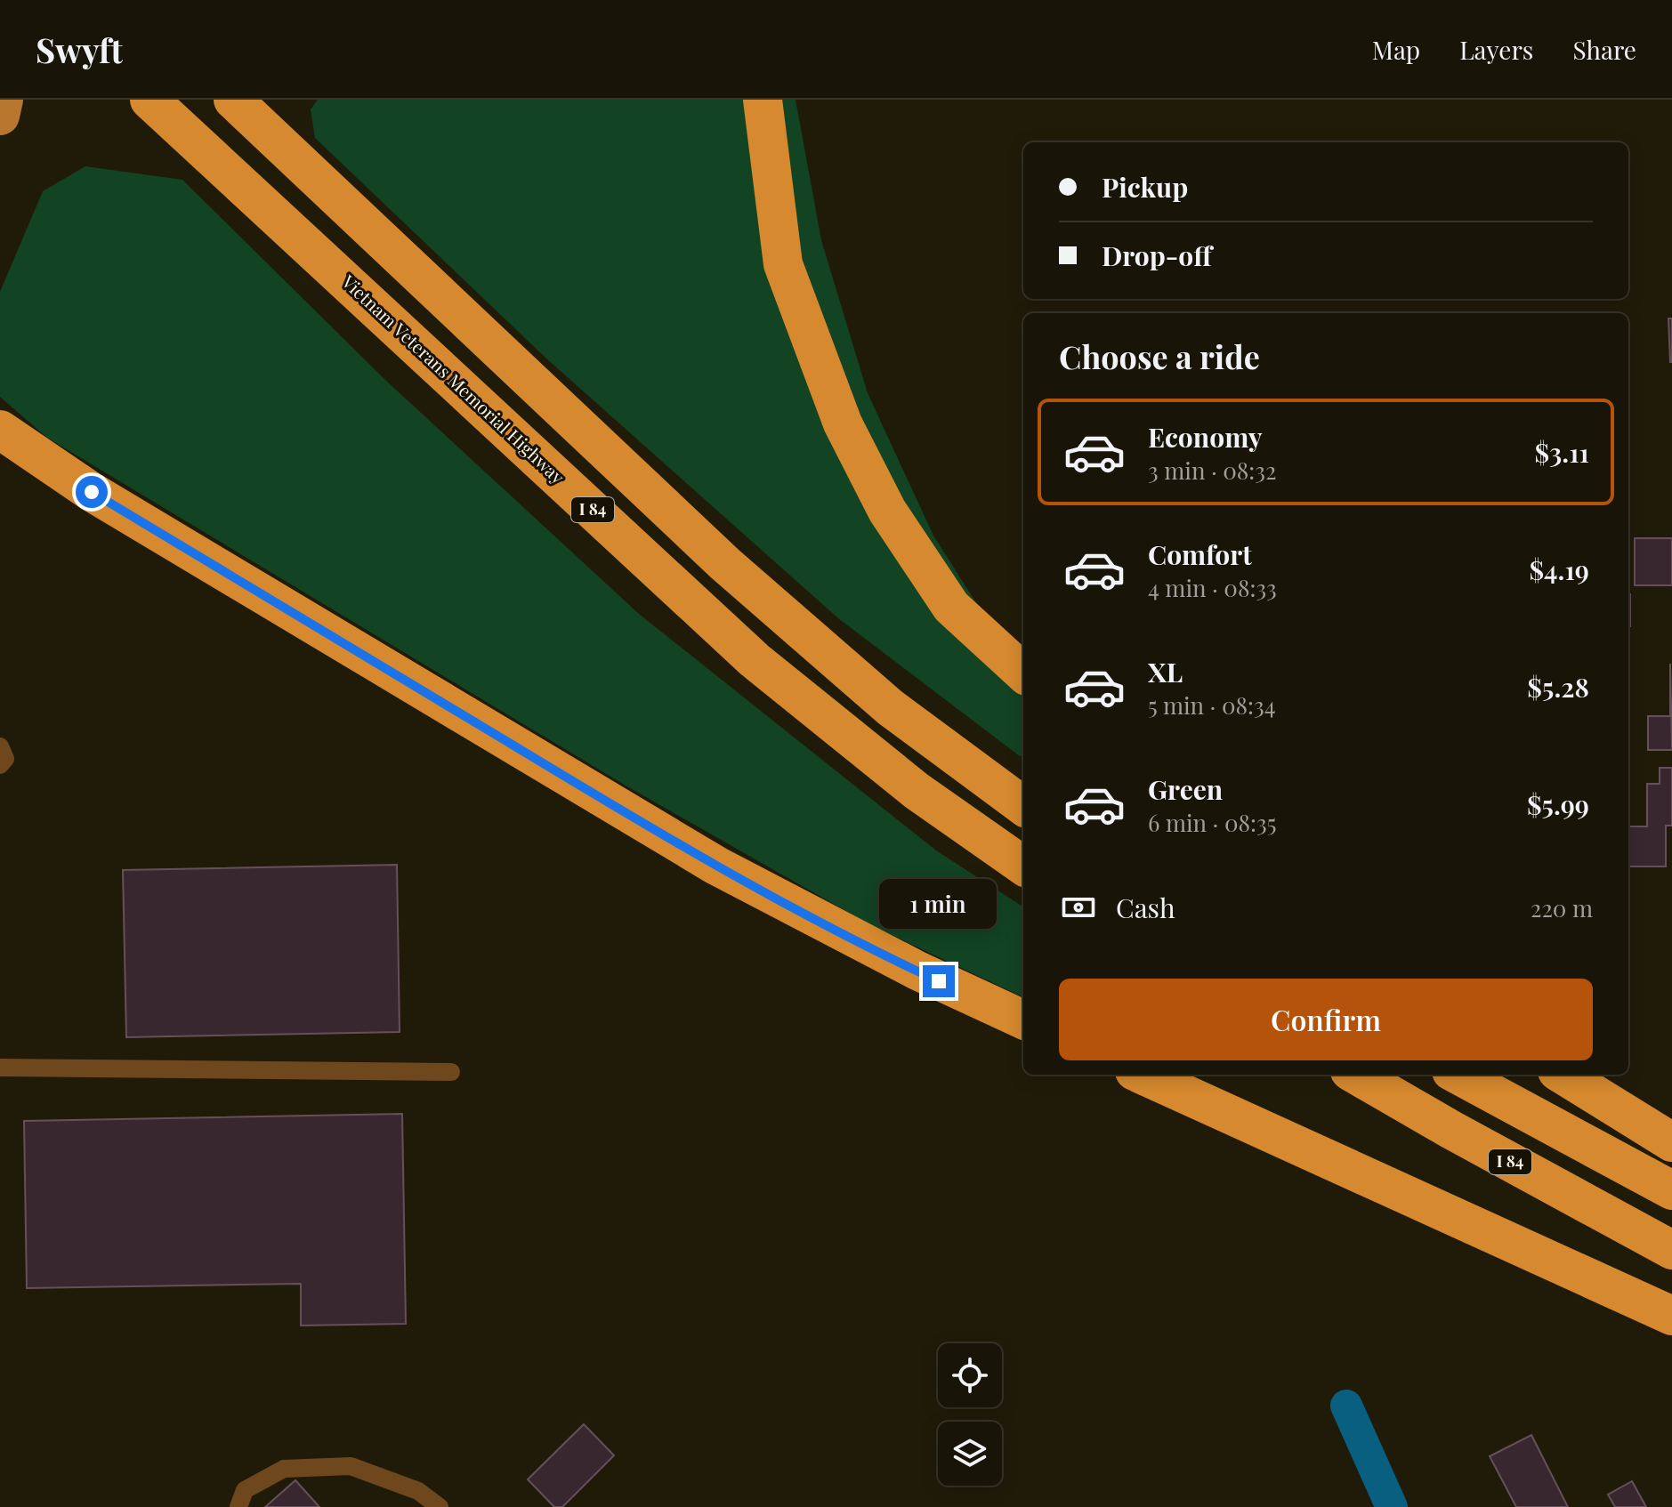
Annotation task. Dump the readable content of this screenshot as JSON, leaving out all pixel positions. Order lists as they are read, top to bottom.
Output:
{
  "streets": {
    "highway": ["Vietnam Veterans Memorial Highway", "I 84"]
  },
  "page": {
    "header": "Swyft",
    "nav": ["Map", "Layers", "Share"],
    "banner": ["Pickup", "Drop-off"],
    "heading": "Choose a ride",
    "list": [
      {
        "name": "Economy",
        "note": "3 min · 08:32",
        "value": "$3.11"
      },
      {
        "name": "Comfort",
        "note": "4 min · 08:33",
        "value": "$4.19"
      },
      {
        "name": "XL",
        "note": "5 min · 08:34",
        "value": "$5.28"
      },
      {
        "name": "Green",
        "note": "6 min · 08:35",
        "value": "$5.99"
      }
    ],
    "pay": ["Cash", "220 m"],
    "bubble": "1 min",
    "buttons": "Confirm"
  }
}
